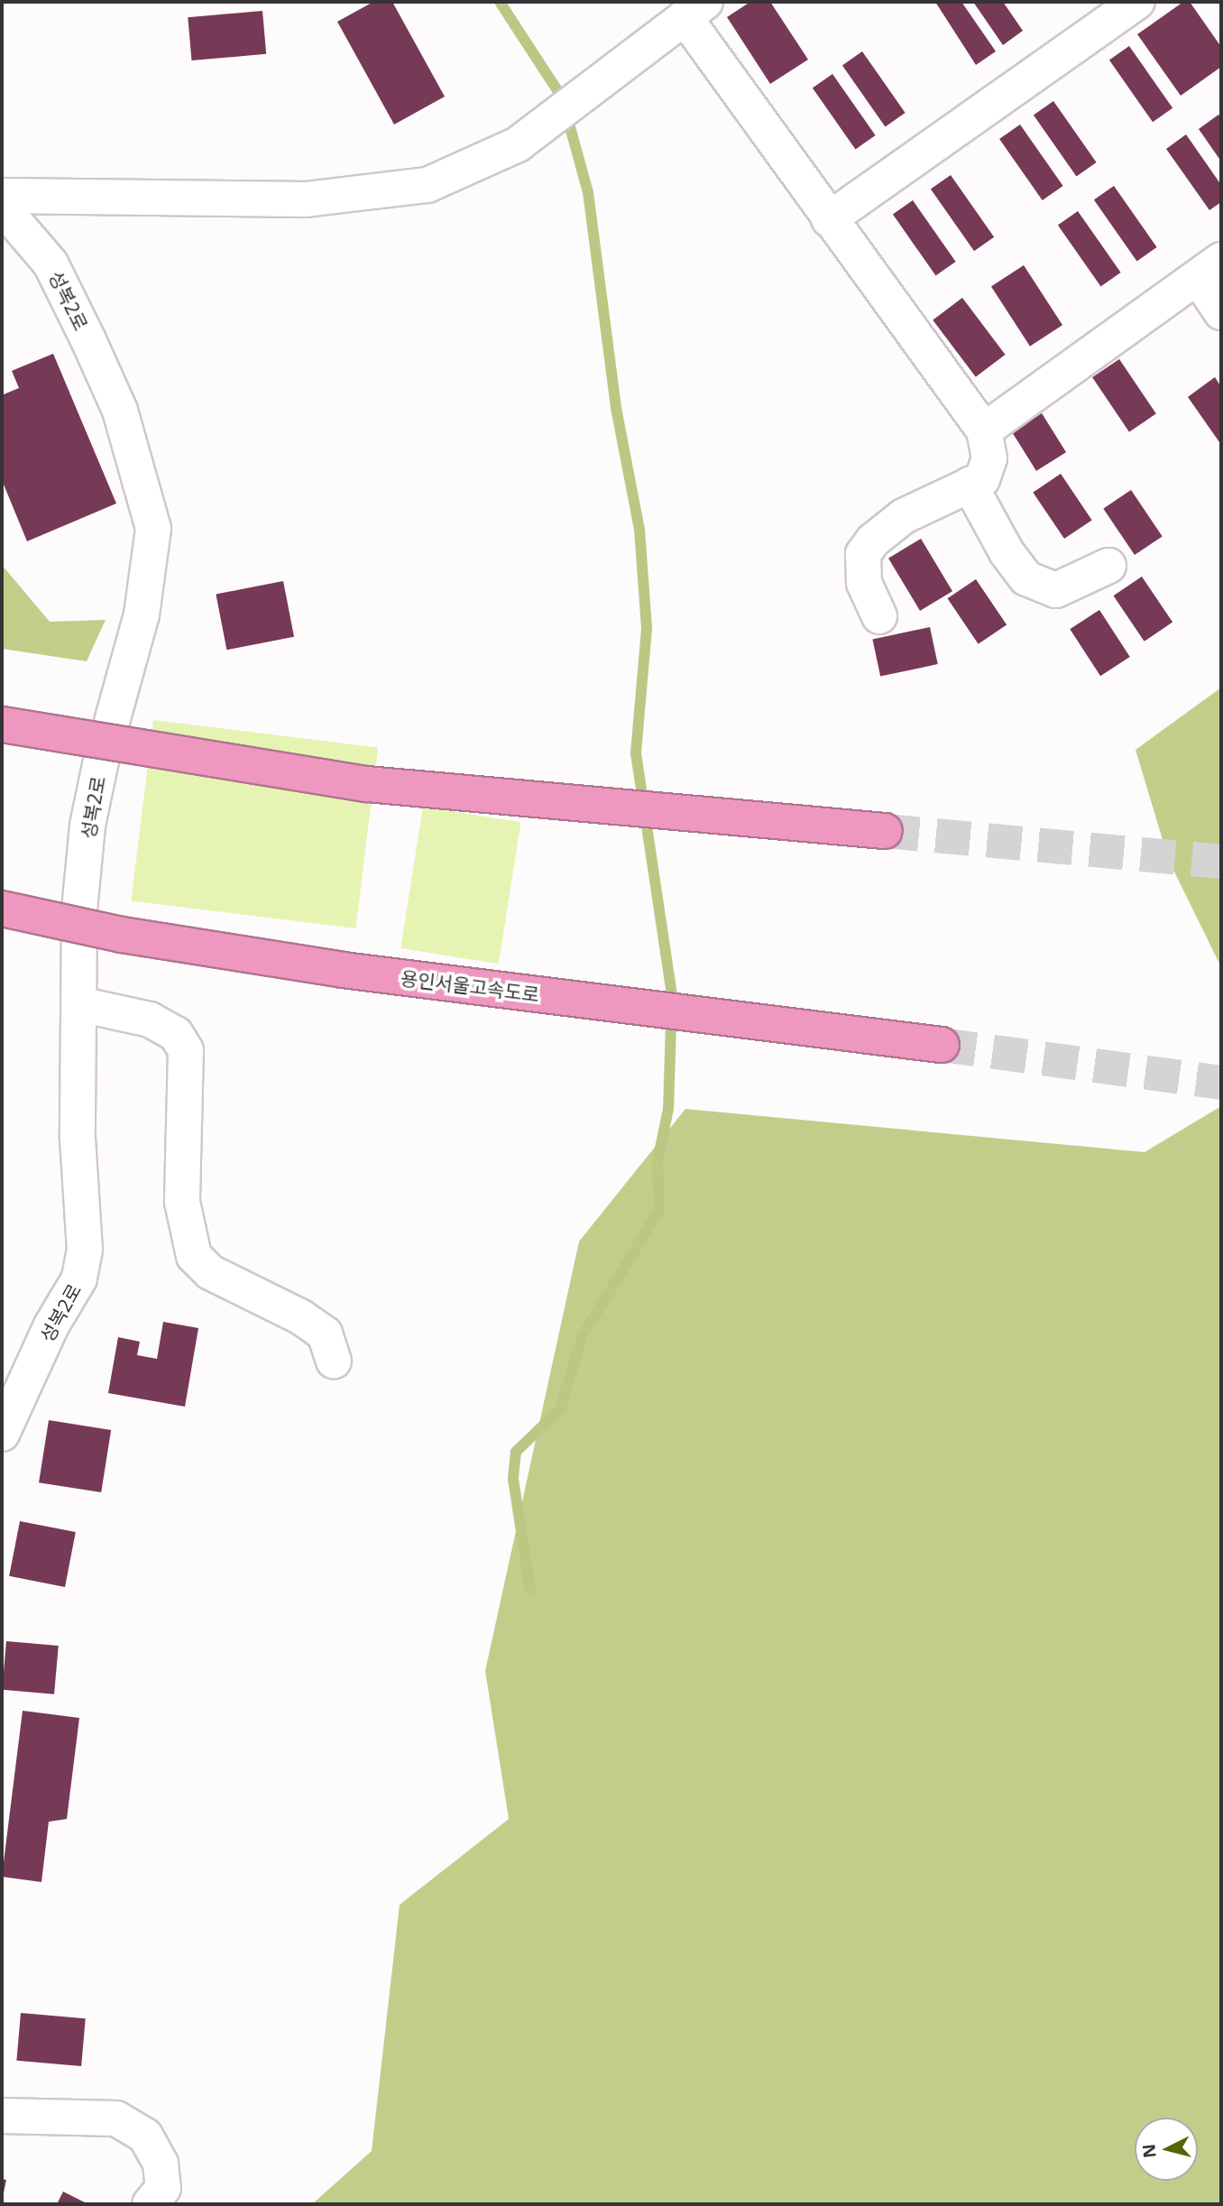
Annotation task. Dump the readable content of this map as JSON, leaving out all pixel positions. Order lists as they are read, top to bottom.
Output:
{
  "streets": {
    "highway": ["용인서울고속도로"],
    "street": ["성복2로"]
  },
  "north": "left"
}
